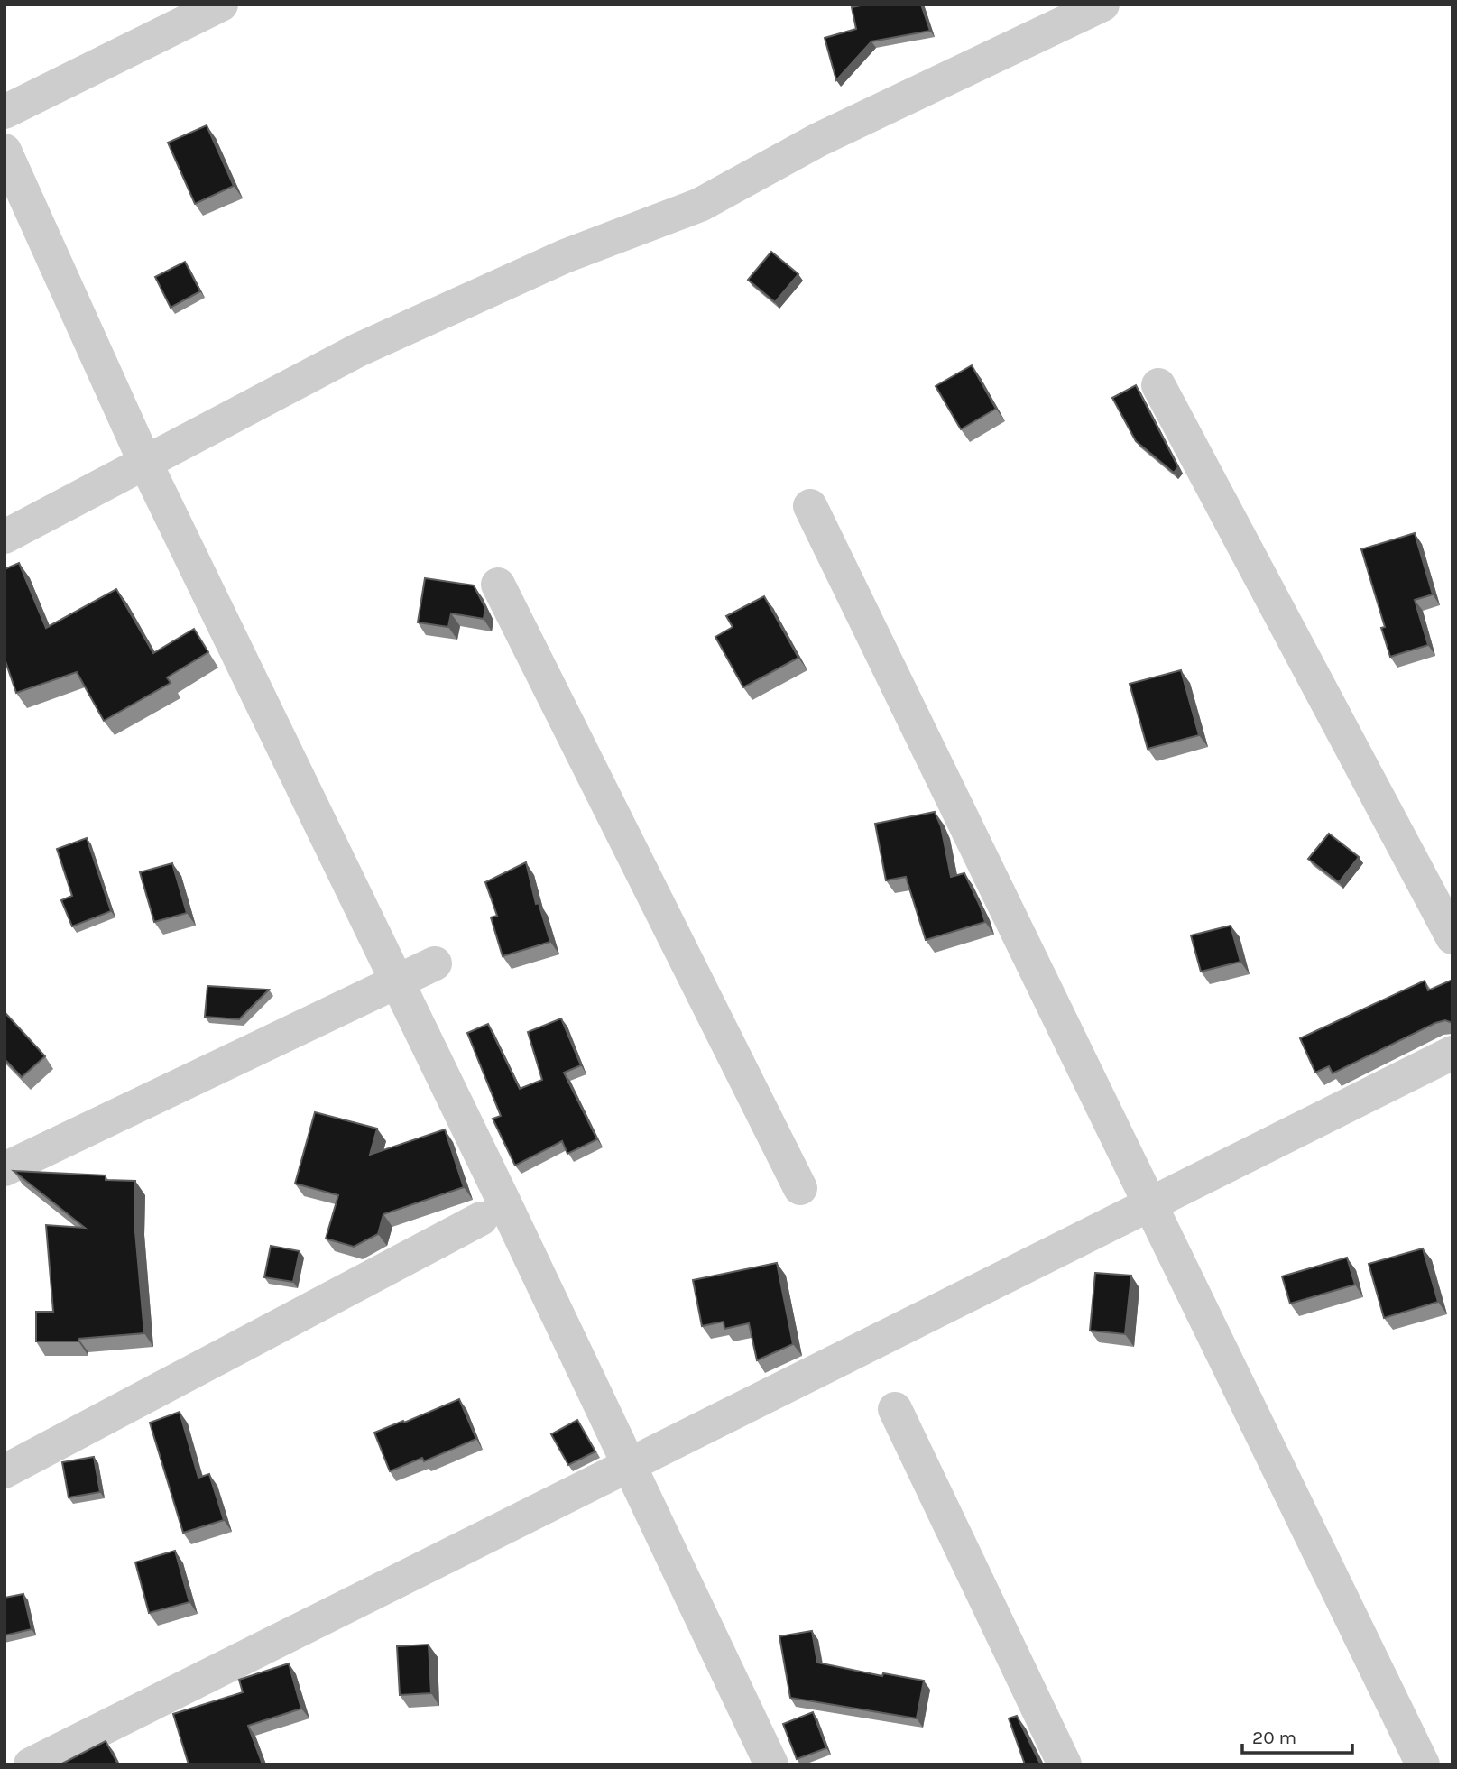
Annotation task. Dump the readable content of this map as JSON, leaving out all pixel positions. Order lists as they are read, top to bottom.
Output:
{
  "scale_bar": "20 m"
}
